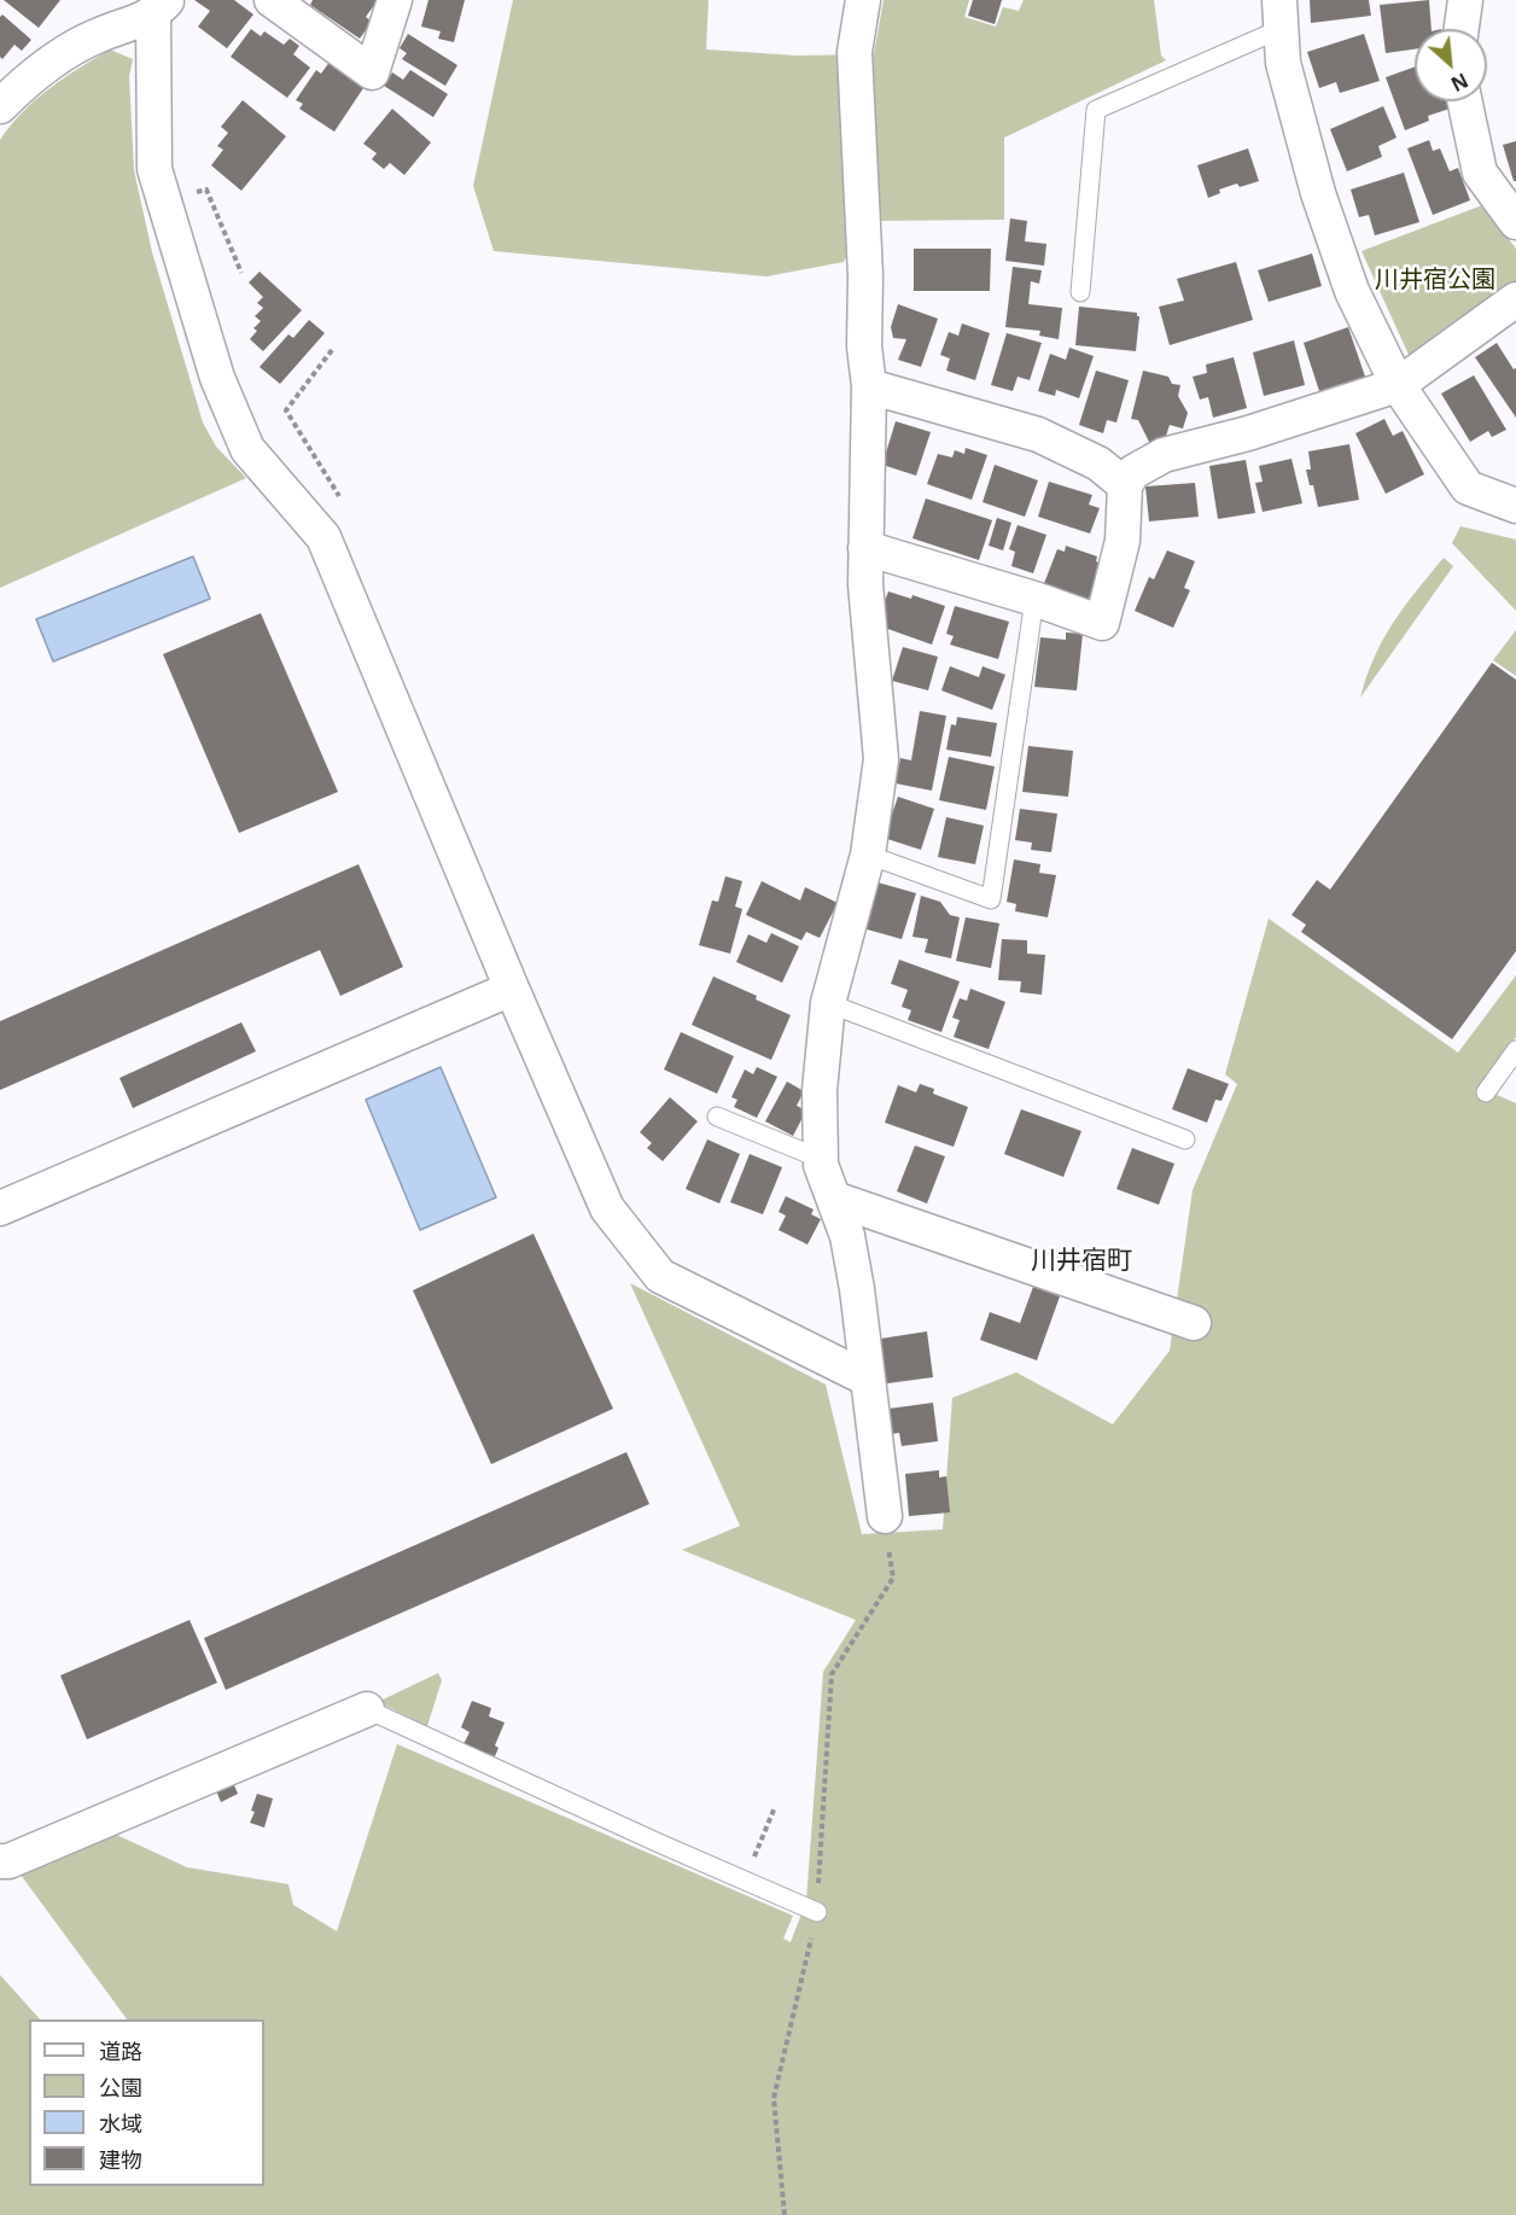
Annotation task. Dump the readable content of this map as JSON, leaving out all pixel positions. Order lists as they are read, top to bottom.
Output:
{
  "districts": ["川井宿町"],
  "parks": ["川井宿公園"],
  "legend": [
    "道路",
    "公園",
    "水域",
    "建物"
  ],
  "north": "bottom right"
}
